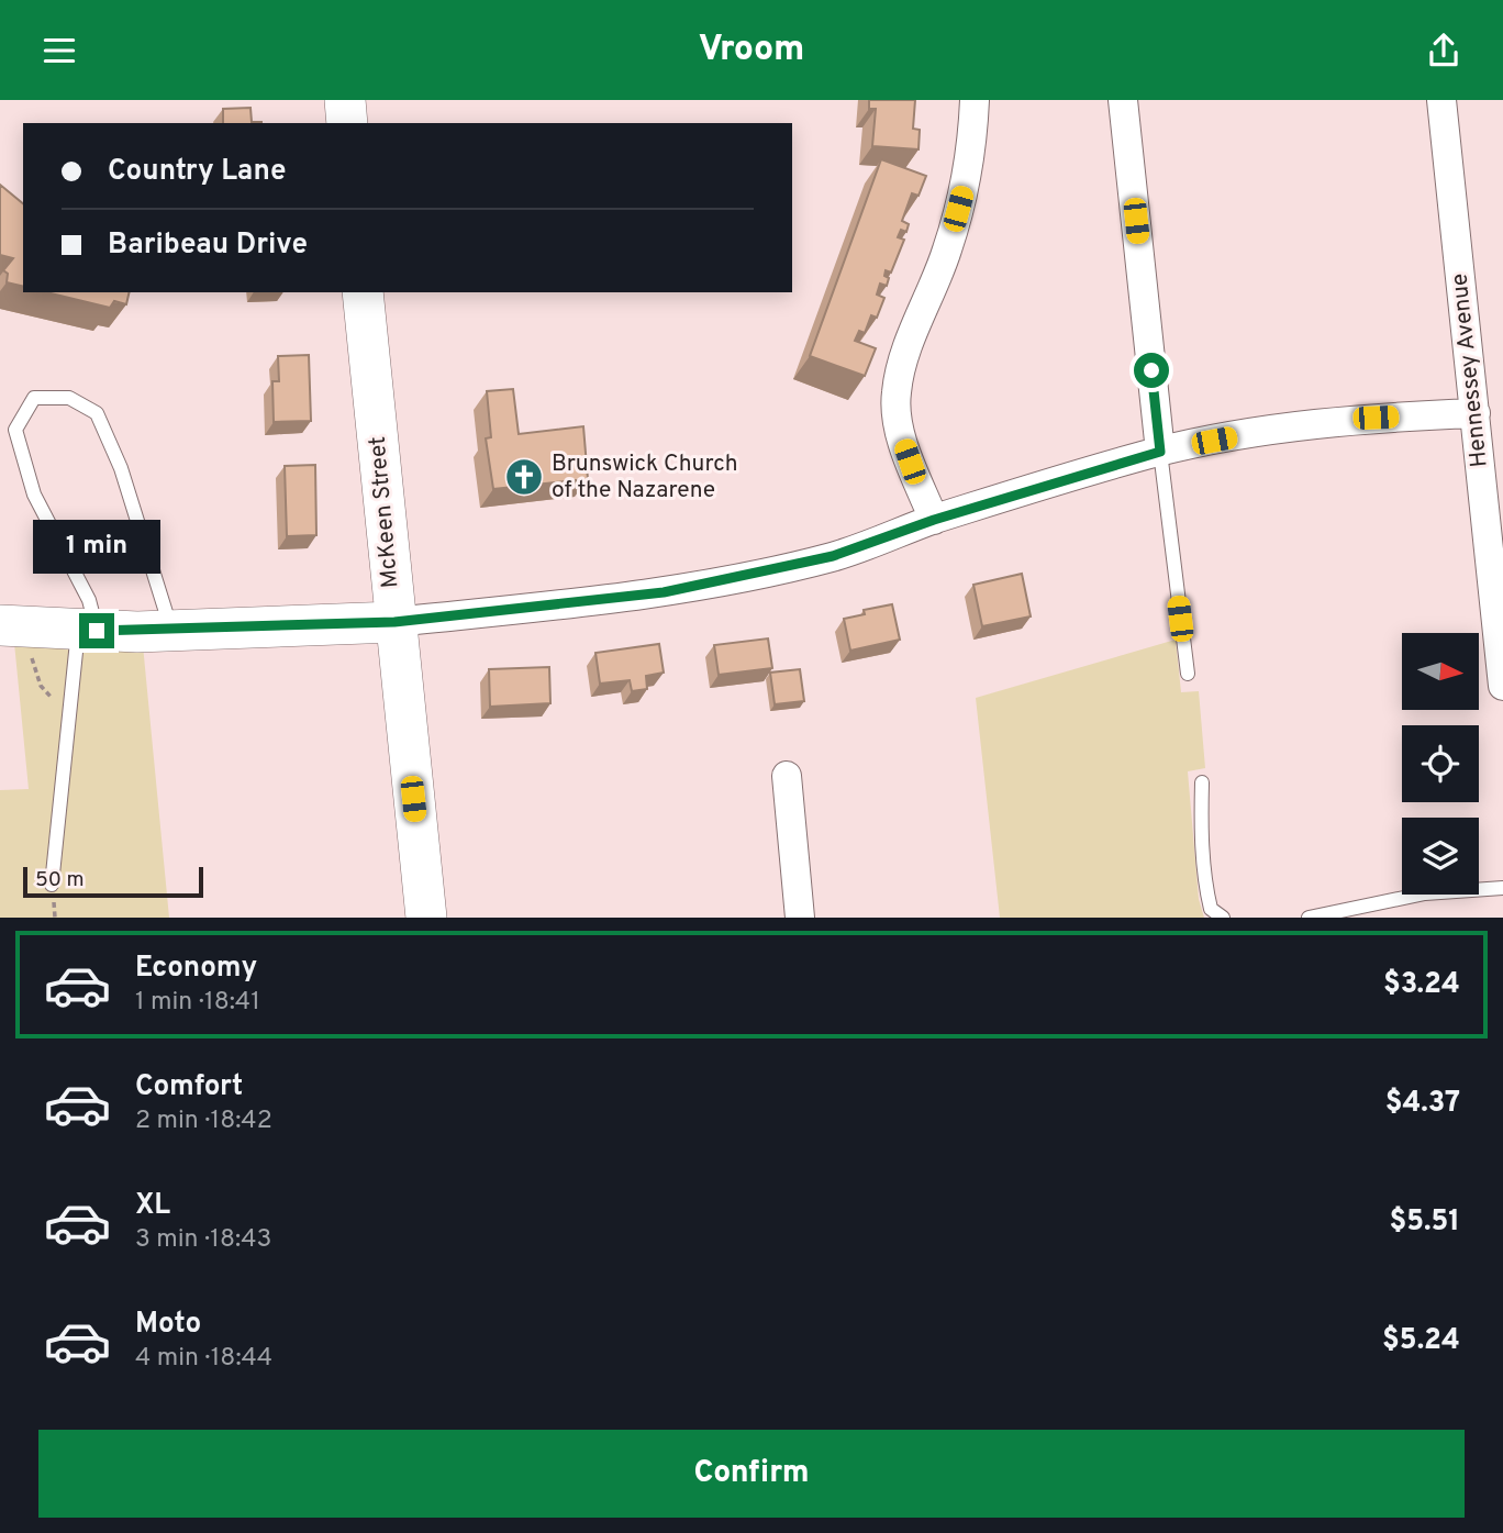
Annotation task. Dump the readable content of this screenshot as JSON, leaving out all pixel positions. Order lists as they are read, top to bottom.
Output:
{
  "streets": {
    "street": ["Hennessey Avenue", "McKeen Street"]
  },
  "places": {
    "church": ["Brunswick Church of the Nazarene"]
  },
  "scale_bar": "50 m",
  "north": "right",
  "page": {
    "header": "Vroom",
    "banner": ["Country Lane", "Baribeau Drive"],
    "bubble": "1 min",
    "scale": "50 m",
    "list": [
      {
        "name": "Economy",
        "note": "1 min · 18:41",
        "value": "$3.24"
      },
      {
        "name": "Comfort",
        "note": "2 min · 18:42",
        "value": "$4.37"
      },
      {
        "name": "XL",
        "note": "3 min · 18:43",
        "value": "$5.51"
      },
      {
        "name": "Moto",
        "note": "4 min · 18:44",
        "value": "$5.24"
      }
    ],
    "buttons": "Confirm"
  }
}
